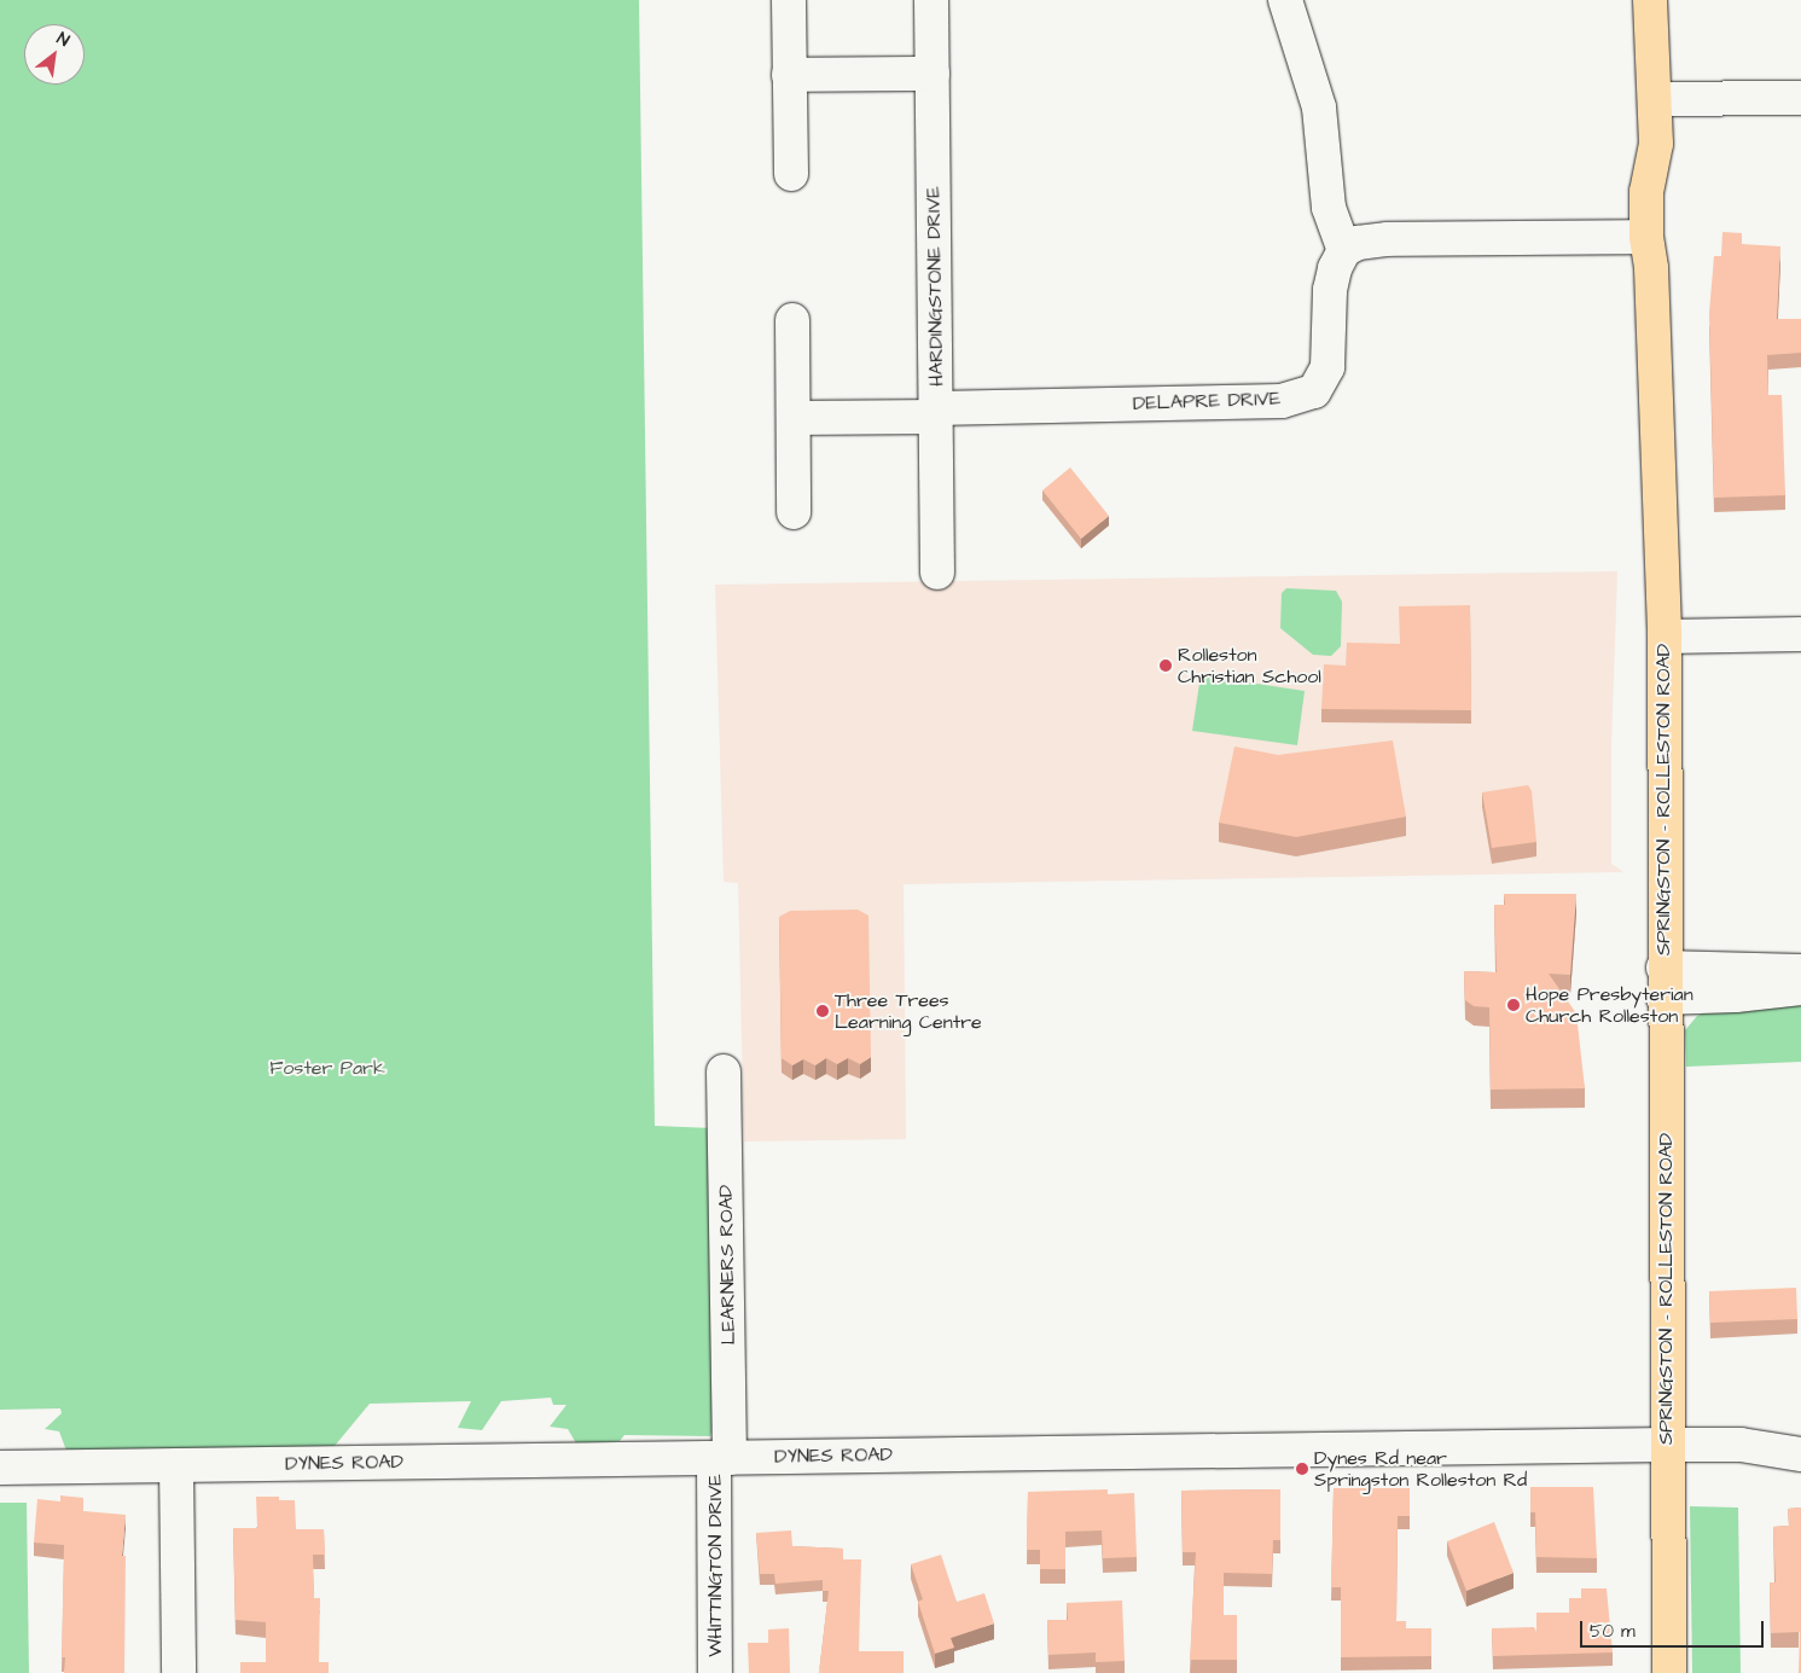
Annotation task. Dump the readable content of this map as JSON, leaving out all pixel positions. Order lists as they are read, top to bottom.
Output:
{
  "streets": {
    "main road": ["SPRINGSTON - ROLLESTON ROAD"],
    "street": [
      "HARDINGSTONE DRIVE",
      "DELAPRE DRIVE",
      "LEARNERS ROAD",
      "DYNES ROAD",
      "WHITTINGTON DRIVE"
    ]
  },
  "crossings": [
    ["HARDINGSTONE DRIVE", "DELAPRE DRIVE"],
    ["SPRINGSTON - ROLLESTON ROAD", "DYNES ROAD"],
    ["LEARNERS ROAD", "DYNES ROAD"],
    ["LEARNERS ROAD", "WHITTINGTON DRIVE"],
    ["DYNES ROAD", "WHITTINGTON DRIVE"]
  ],
  "parks": ["Foster Park"],
  "places": [
    "Rolleston Christian School",
    "Hope Presbyterian Church Rolleston",
    "Three Trees Learning Centre",
    "Dynes Rd near Springston Rolleston Rd"
  ],
  "scale_bar": "50 m",
  "north": "top right"
}
